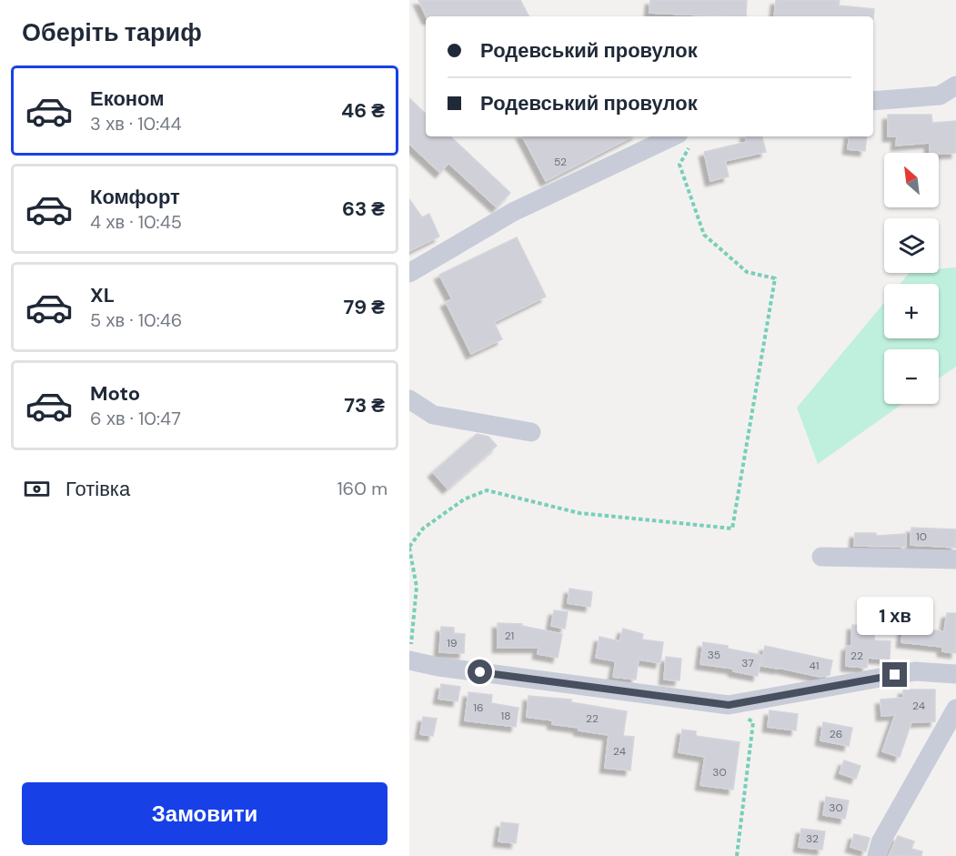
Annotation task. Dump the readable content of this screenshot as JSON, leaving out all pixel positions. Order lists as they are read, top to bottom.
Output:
{
  "house_numbers": [
    "52",
    "10",
    "21",
    "19",
    "35",
    "22",
    "37",
    "41",
    "24",
    "16",
    "18",
    "22",
    "26",
    "24",
    "30",
    "30",
    "32"
  ],
  "north": "top left",
  "page": {
    "heading": "Оберіть тариф",
    "banner": ["Родевський провулок", "Родевський провулок"],
    "list": [
      {
        "name": "Економ",
        "note": "3 хв · 10:44",
        "value": "46 ₴"
      },
      {
        "name": "Комфорт",
        "note": "4 хв · 10:45",
        "value": "63 ₴"
      },
      {
        "name": "XL",
        "note": "5 хв · 10:46",
        "value": "79 ₴"
      },
      {
        "name": "Moto",
        "note": "6 хв · 10:47",
        "value": "73 ₴"
      }
    ],
    "map_buttons": ["+", "−"],
    "pay": ["Готівка", "160 m"],
    "bubble": "1 хв",
    "buttons": "Замовити"
  }
}
